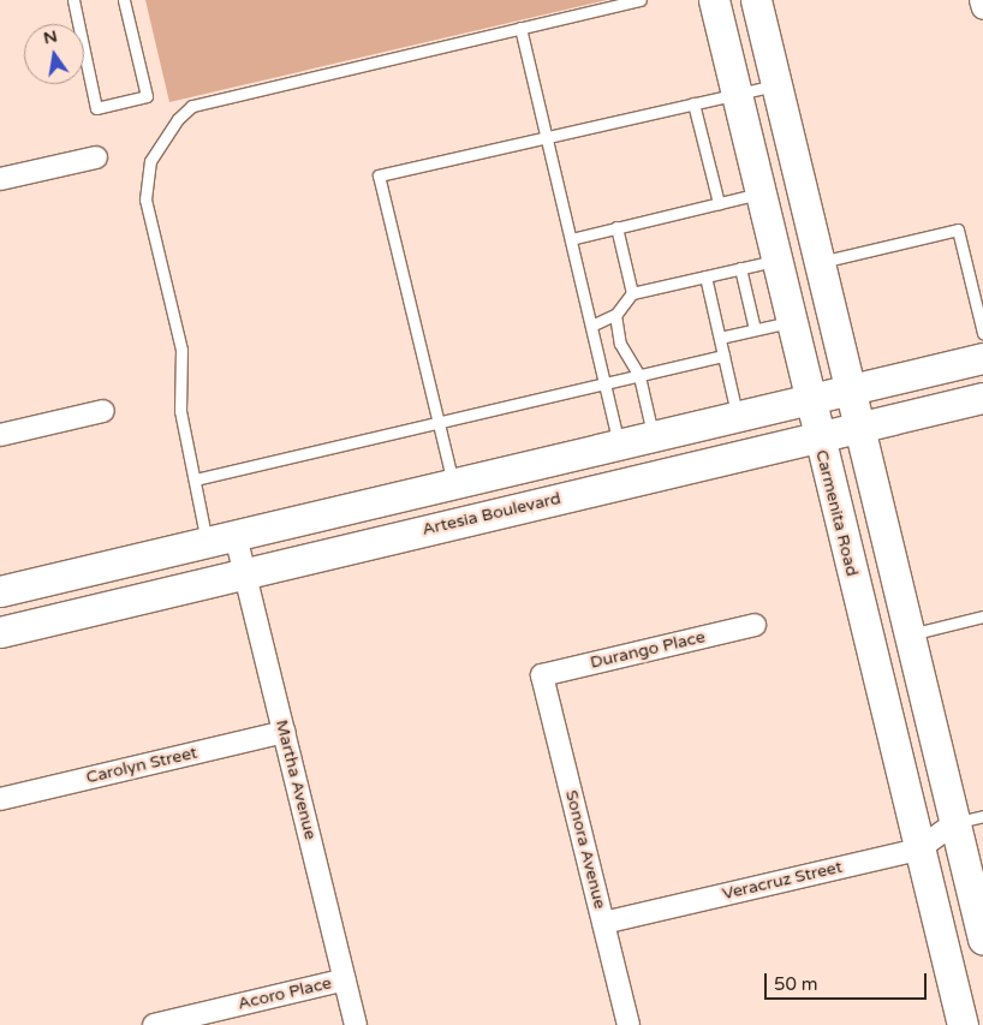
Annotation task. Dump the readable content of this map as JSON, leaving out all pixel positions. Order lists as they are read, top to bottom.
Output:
{
  "streets": {
    "main road": ["Carmenita Road", "Artesia Boulevard"],
    "street": [
      "Durango Place",
      "Carolyn Street",
      "Martha Avenue",
      "Sonora Avenue",
      "Veracruz Street",
      "Acoro Place"
    ]
  },
  "crossings": [
    ["Carmenita Road", "Artesia Boulevard"],
    ["Carmenita Road", "Veracruz Street"],
    ["Artesia Boulevard", "Martha Avenue"],
    ["Durango Place", "Sonora Avenue"],
    ["Carolyn Street", "Martha Avenue"],
    ["Martha Avenue", "Acoro Place"],
    ["Sonora Avenue", "Veracruz Street"]
  ],
  "scale_bar": "50 m",
  "north": "top"
}
